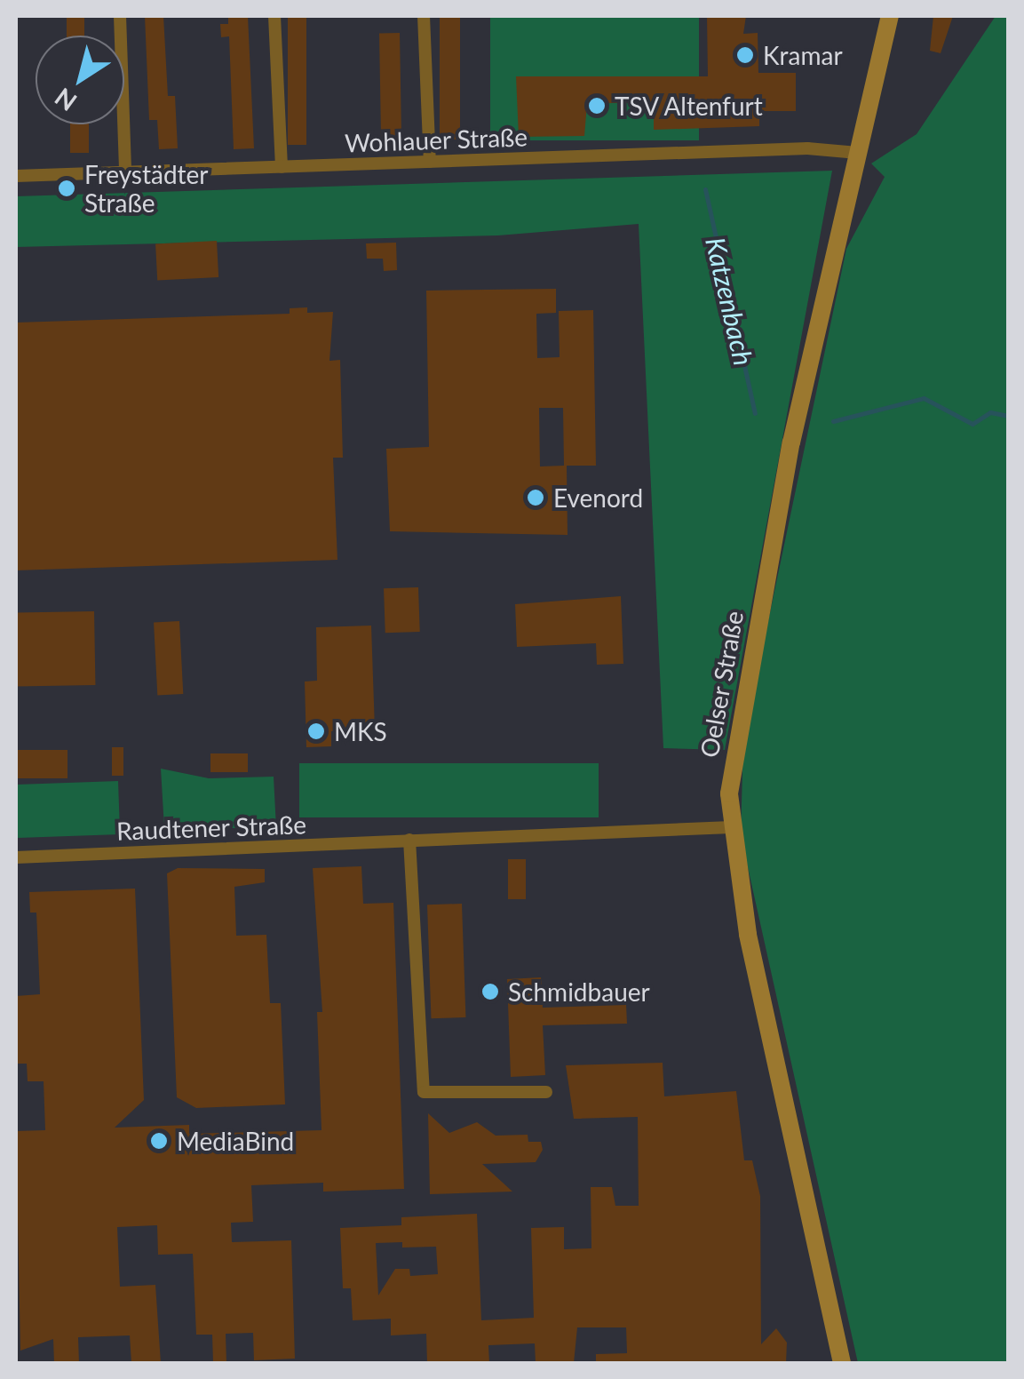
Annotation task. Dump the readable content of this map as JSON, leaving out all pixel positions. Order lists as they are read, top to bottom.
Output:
{
  "streets": {
    "main road": ["Oelser Straße"],
    "street": ["Wohlauer Straße", "Raudtener Straße"]
  },
  "crossings": [
    ["Wohlauer Straße", "Oelser Straße"],
    ["Oelser Straße", "Raudtener Straße"]
  ],
  "water": ["Katzenbach"],
  "places": [
    "Kramar",
    "TSV Altenfurt",
    "Freystädter Straße",
    "Evenord",
    "MKS",
    "Schmidbauer",
    "MediaBind"
  ],
  "north": "bottom left"
}
